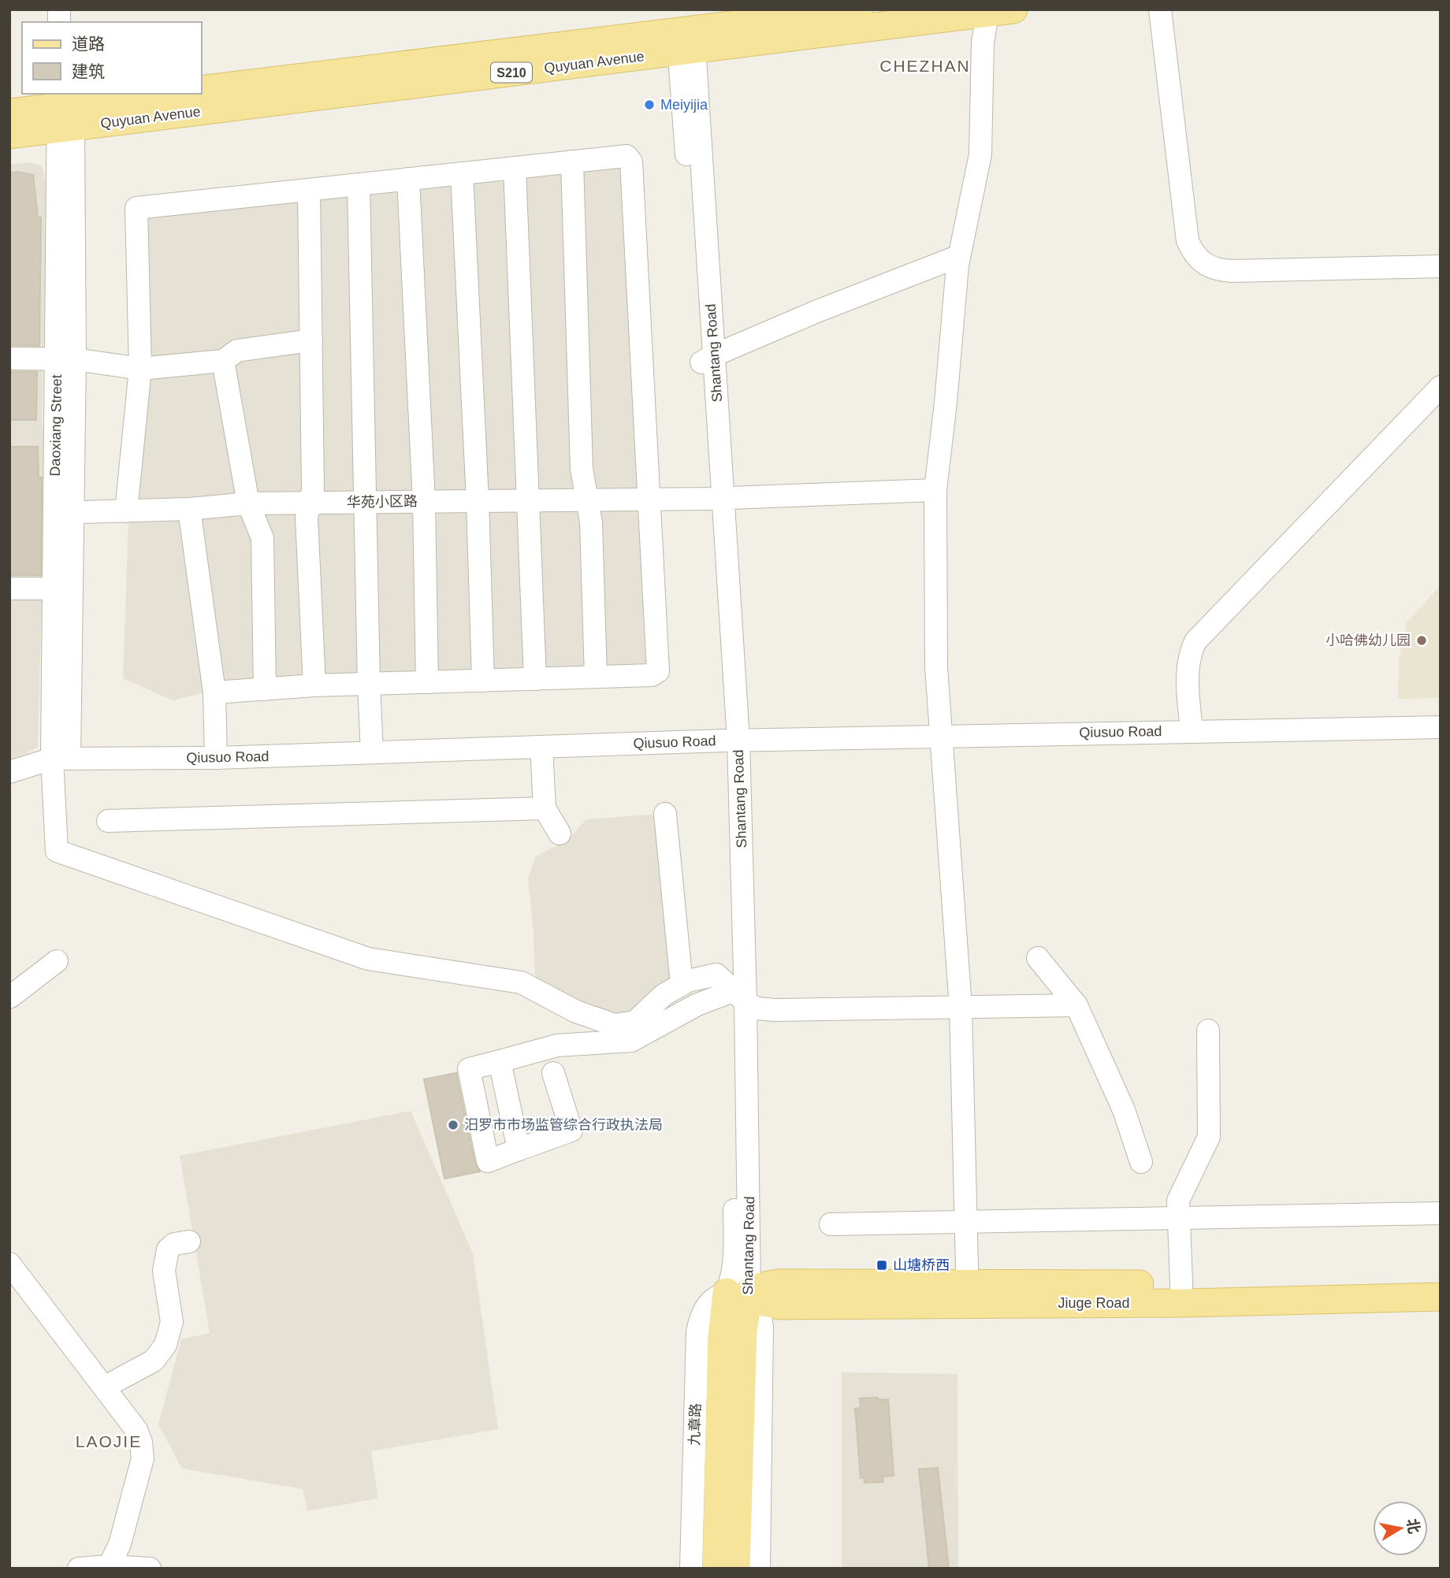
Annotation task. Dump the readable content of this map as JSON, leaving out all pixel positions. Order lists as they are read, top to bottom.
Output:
{
  "streets": {
    "main road": [
      "Quyuan Avenue",
      "S210",
      "Shantang Road",
      "Jiuge Road"
    ],
    "street": [
      "Daoxiang Street",
      "华苑小区路",
      "Qiusuo Road",
      "九章路"
    ]
  },
  "crossings": [
    ["Quyuan Avenue", "Shantang Road"],
    ["Quyuan Avenue", "Daoxiang Street"],
    ["Shantang Road", "华苑小区路"],
    ["Shantang Road", "Qiusuo Road"],
    ["Shantang Road", "Jiuge Road"],
    ["Shantang Road", "九章路"],
    ["Daoxiang Street", "华苑小区路"],
    ["Daoxiang Street", "Qiusuo Road"],
    ["Jiuge Road", "九章路"]
  ],
  "districts": ["CHEZHAN", "LAOJIE"],
  "places": {
    "other": ["Meiyijia", "小哈佛幼儿园", "汨罗市市场监管综合行政执法局"],
    "transit": ["山塘桥西"]
  },
  "legend": ["道路", "建筑"],
  "north": "right"
}
